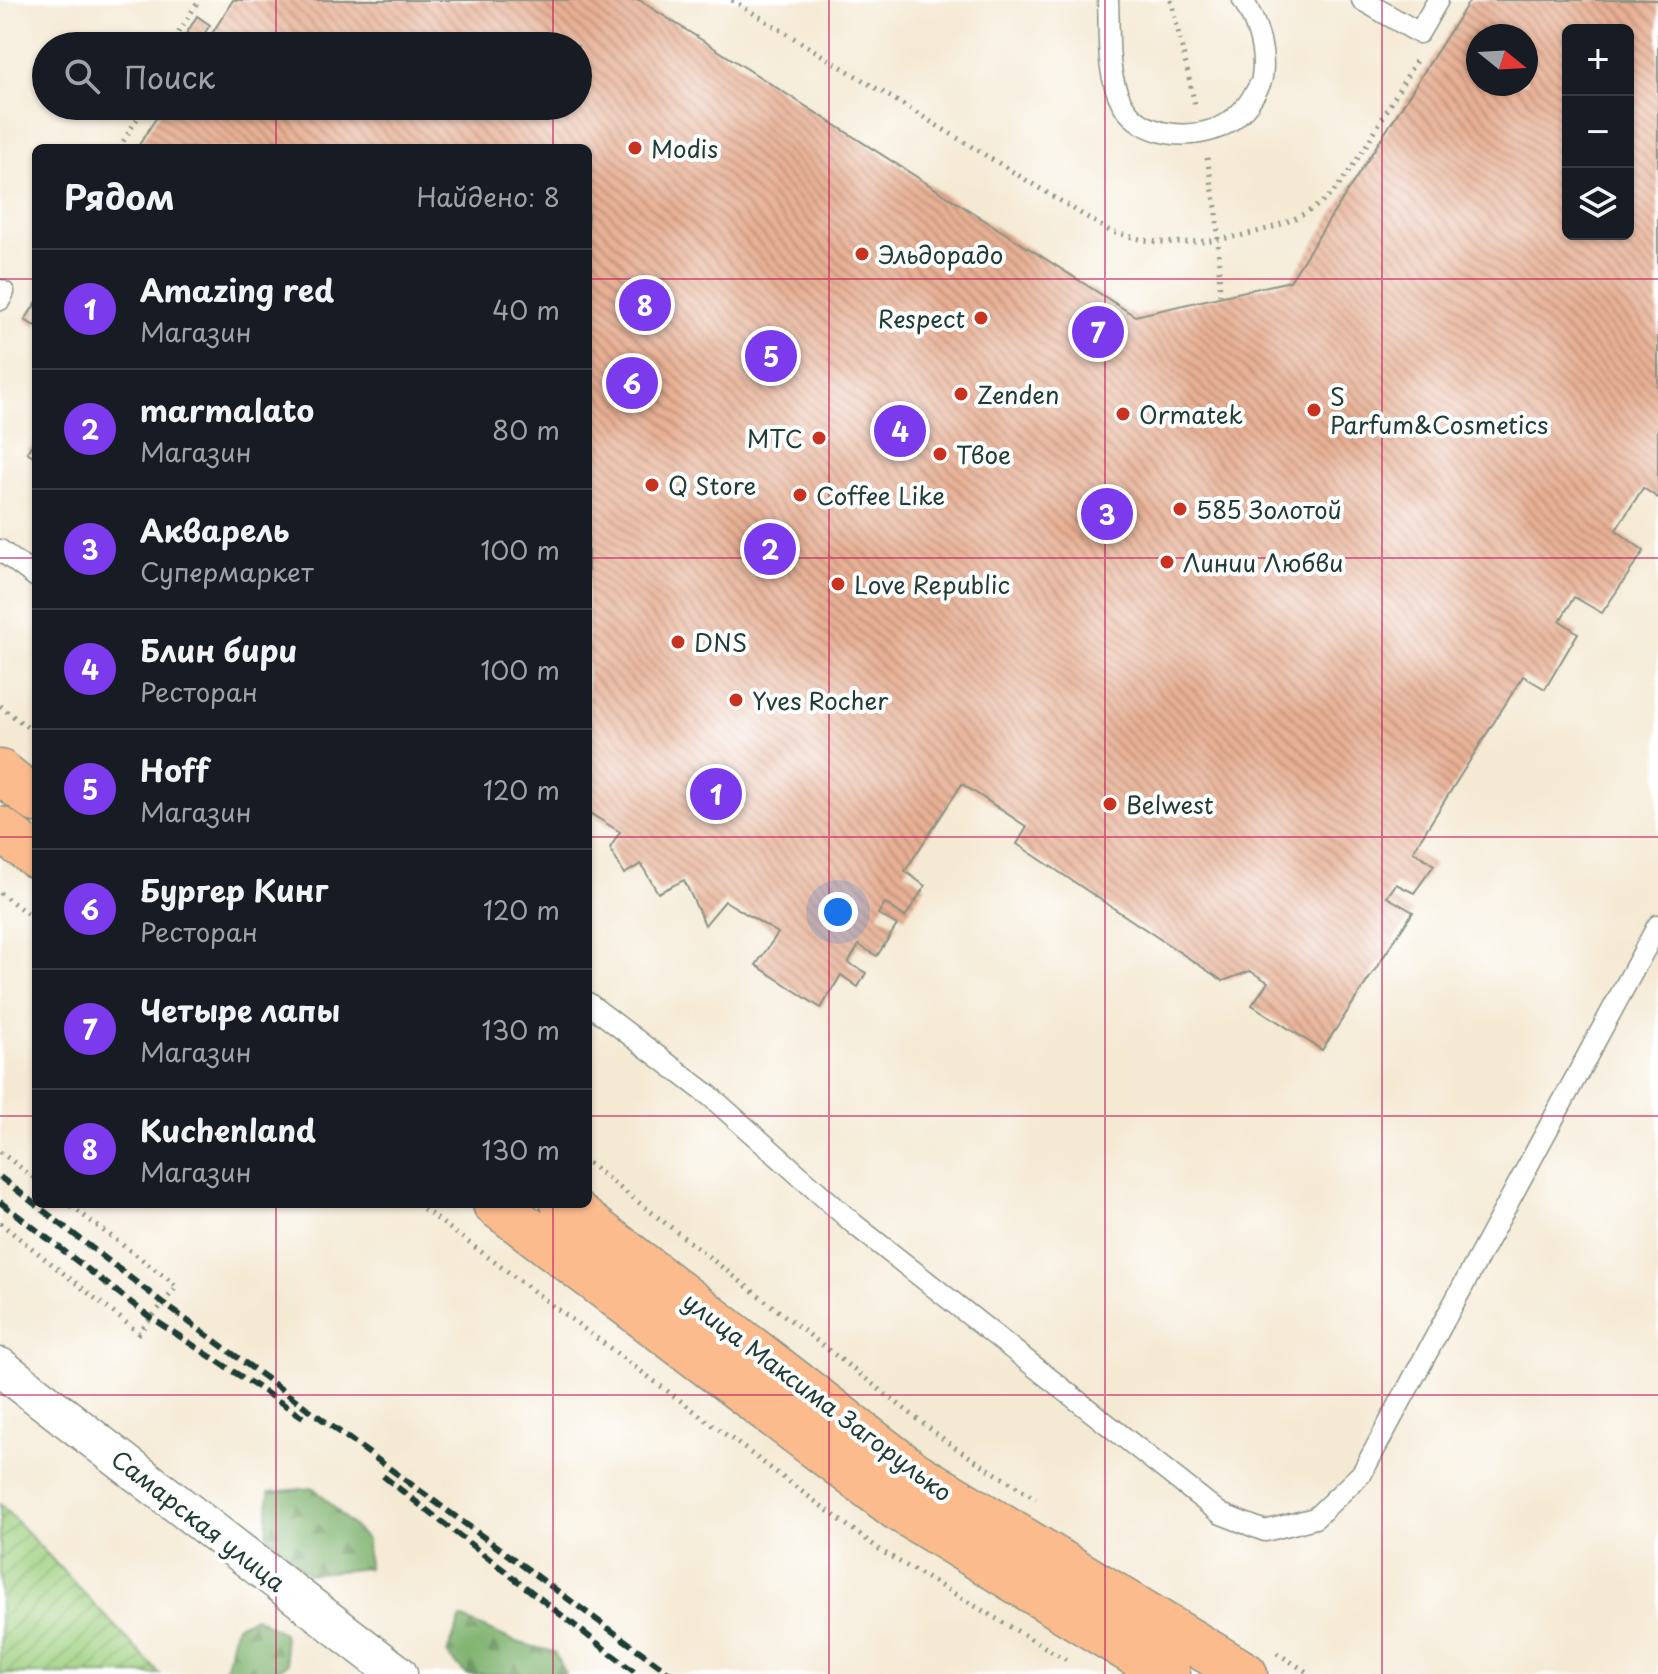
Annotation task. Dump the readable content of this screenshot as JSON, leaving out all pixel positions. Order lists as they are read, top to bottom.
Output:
{
  "streets": {
    "main road": ["улица Максима Загорулько"],
    "street": ["Самарская улица"]
  },
  "places": [
    "Modis",
    "Эльдорадо",
    "Respect",
    "Zenden",
    "S Parfum&Cosmetics",
    "Ormatek",
    "МТС",
    "Твое",
    "Q Store",
    "Coffee Like",
    "585 Золотой",
    "Линии Любви",
    "Love Republic",
    "DNS",
    "Yves Rocher",
    "Belwest"
  ],
  "north": "right",
  "page": {
    "map_buttons": ["+", "−"],
    "search": "Поиск",
    "heading": ["Рядом", "Найдено: 8"],
    "list": [
      {
        "mark": "1",
        "name": "Amazing red",
        "note": "Магазин",
        "value": "40 m"
      },
      {
        "mark": "2",
        "name": "marmalato",
        "note": "Магазин",
        "value": "80 m"
      },
      {
        "mark": "3",
        "name": "Акварель",
        "note": "Супермаркет",
        "value": "100 m"
      },
      {
        "mark": "4",
        "name": "Блин бири",
        "note": "Ресторан",
        "value": "100 m"
      },
      {
        "mark": "5",
        "name": "Hoff",
        "note": "Магазин",
        "value": "120 m"
      },
      {
        "mark": "6",
        "name": "Бургер Кинг",
        "note": "Ресторан",
        "value": "120 m"
      },
      {
        "mark": "7",
        "name": "Четыре лапы",
        "note": "Магазин",
        "value": "130 m"
      },
      {
        "mark": "8",
        "name": "Kuchenland",
        "note": "Магазин",
        "value": "130 m"
      }
    ],
    "pins": [
      "8",
      "7",
      "5",
      "6",
      "4",
      "3",
      "2",
      "1"
    ]
  }
}
